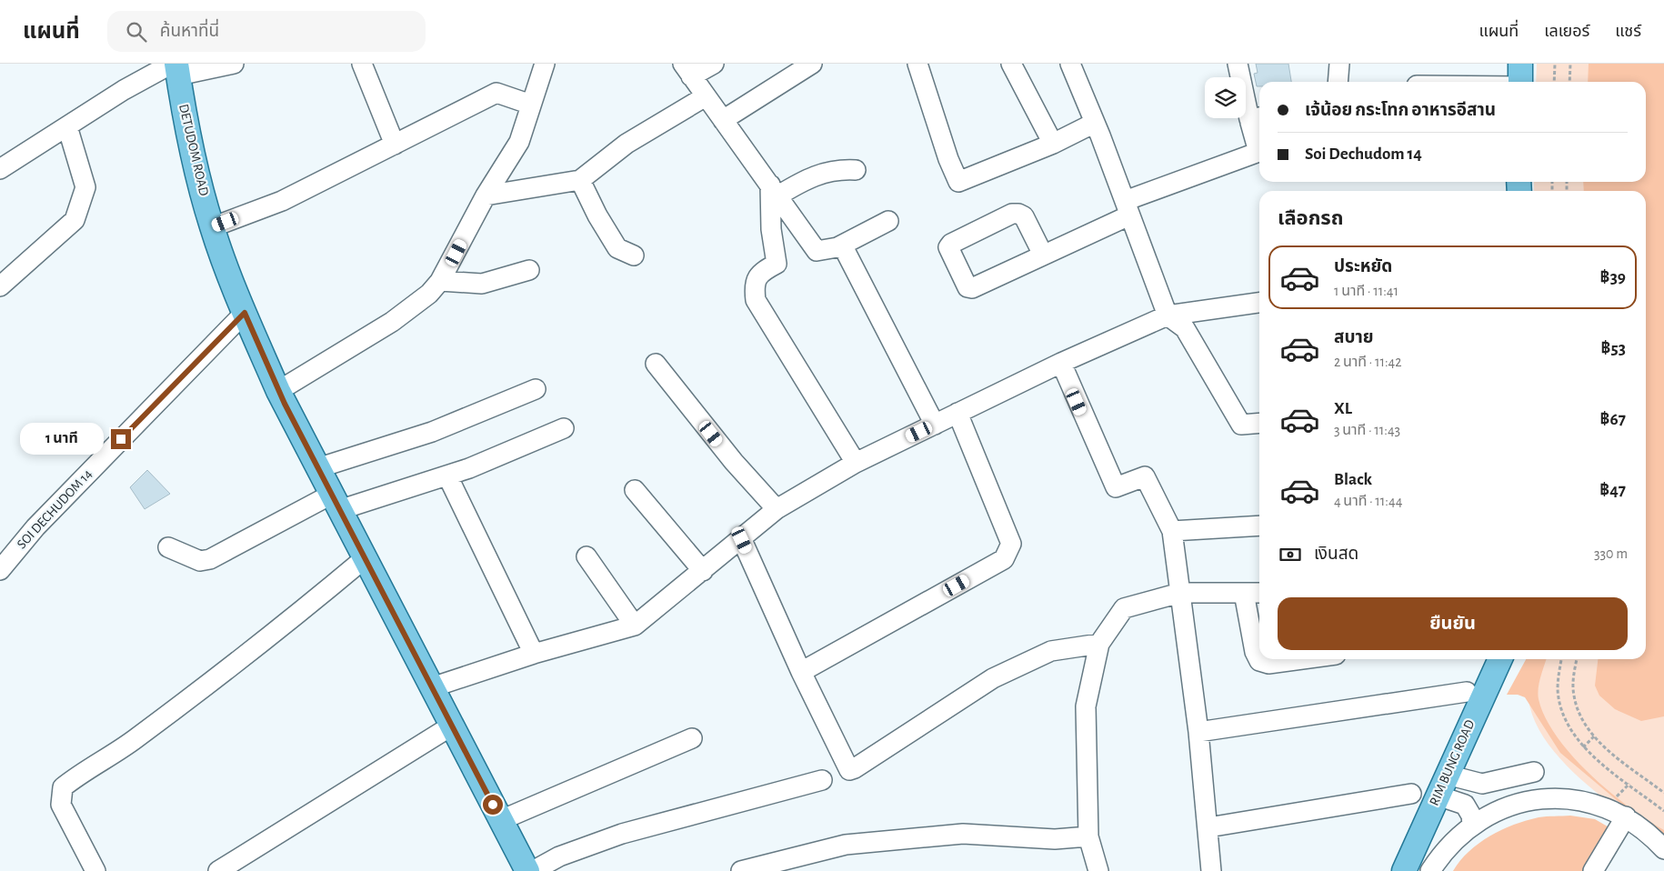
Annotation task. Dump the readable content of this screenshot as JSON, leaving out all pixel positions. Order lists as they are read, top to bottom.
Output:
{
  "streets": {
    "main road": ["DETUDOM ROAD", "RIM BUNG ROAD"],
    "street": ["SOI DECHUDOM 14"]
  },
  "crossings": [
    ["DETUDOM ROAD", "SOI DECHUDOM 14"]
  ],
  "page": {
    "header": "แผนที่",
    "search": "ค้นหาที่นี่",
    "nav": ["แผนที่", "เลเยอร์", "แชร์"],
    "banner": ["เจ้น้อย กระโทก อาหารอีสาน", "Soi Dechudom 14"],
    "heading": "เลือกรถ",
    "list": [
      {
        "name": "ประหยัด",
        "note": "1 นาที · 11:41",
        "value": "฿39"
      },
      {
        "name": "สบาย",
        "note": "2 นาที · 11:42",
        "value": "฿53"
      },
      {
        "name": "XL",
        "note": "3 นาที · 11:43",
        "value": "฿67"
      },
      {
        "name": "Black",
        "note": "4 นาที · 11:44",
        "value": "฿47"
      }
    ],
    "bubble": "1 นาที",
    "pay": ["เงินสด", "330 m"],
    "buttons": "ยืนยัน"
  }
}
